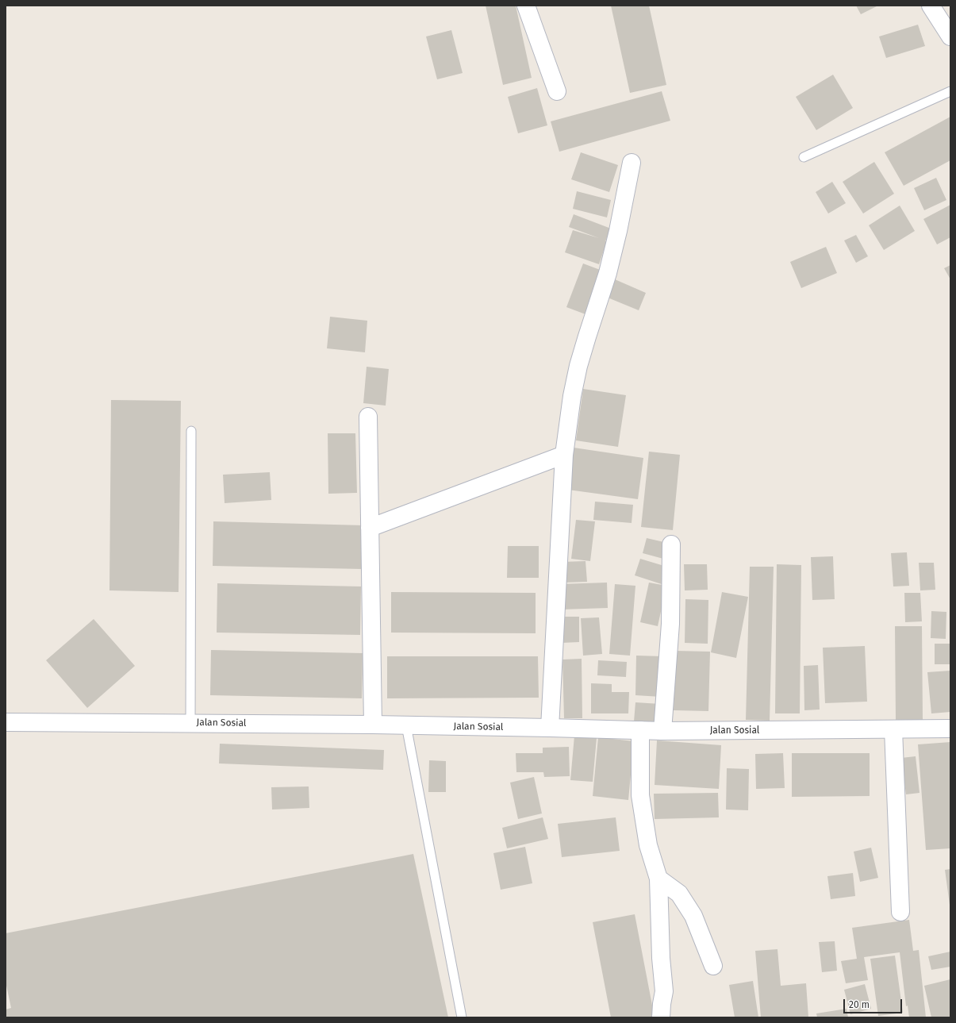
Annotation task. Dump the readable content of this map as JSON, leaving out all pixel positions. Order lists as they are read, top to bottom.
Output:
{
  "streets": {
    "street": ["Jalan Sosial"]
  },
  "scale_bar": "20 m"
}
